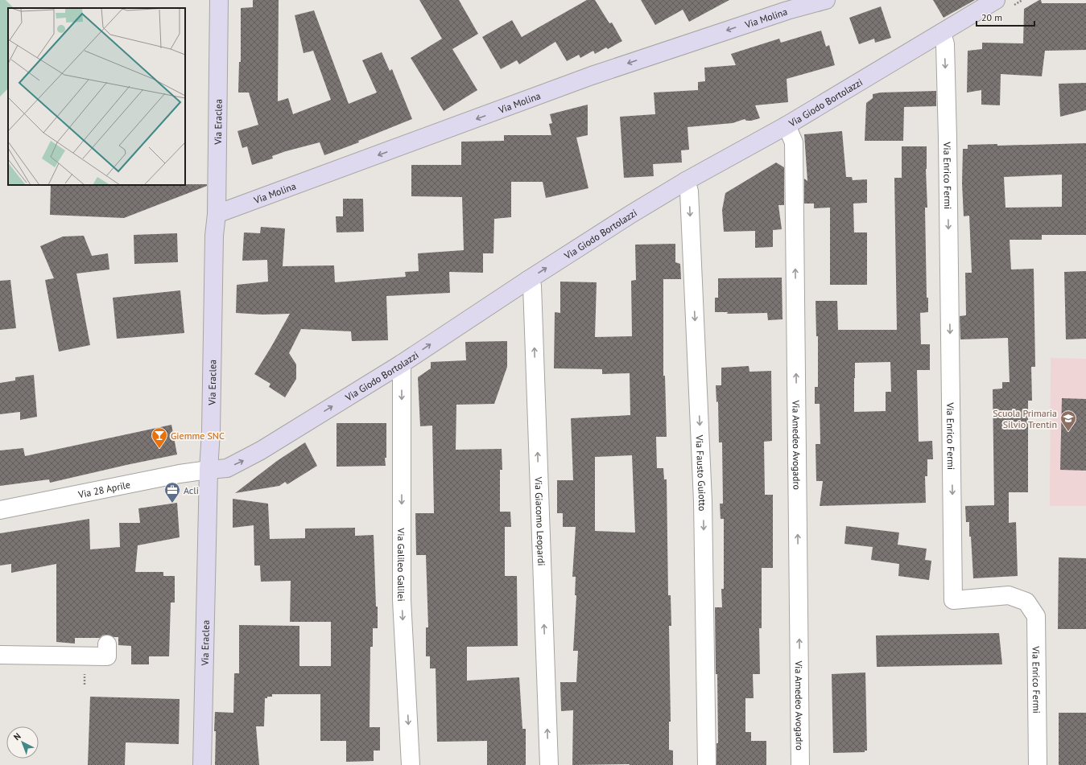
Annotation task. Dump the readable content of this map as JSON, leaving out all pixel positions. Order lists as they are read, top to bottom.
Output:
{
  "streets": {
    "street": [
      "Via Molina",
      "Via Giodo Bortolazzi",
      "Via Eraclea",
      "Via Enrico Fermi",
      "Via Amedeo Avogadro",
      "Via Fausto Guiotto",
      "Via 28 Aprile",
      "Via Giacomo Leopardi",
      "Via Galileo Galilei"
    ]
  },
  "crossings": [
    ["Via Molina", "Via Eraclea"],
    ["Via Giodo Bortolazzi", "Via Eraclea"],
    ["Via Giodo Bortolazzi", "Via Enrico Fermi"],
    ["Via Giodo Bortolazzi", "Via Amedeo Avogadro"],
    ["Via Giodo Bortolazzi", "Via Fausto Guiotto"],
    ["Via Giodo Bortolazzi", "Via 28 Aprile"],
    ["Via Giodo Bortolazzi", "Via Giacomo Leopardi"],
    ["Via Giodo Bortolazzi", "Via Galileo Galilei"],
    ["Via Eraclea", "Via 28 Aprile"]
  ],
  "one_way": [
    "Via Molina",
    "Via Giodo Bortolazzi",
    "Via Enrico Fermi",
    "Via Amedeo Avogadro",
    "Via Fausto Guiotto",
    "Via Giacomo Leopardi",
    "Via Galileo Galilei"
  ],
  "places": {
    "school or university": ["Scuola Primaria Silvio Trentin"],
    "bar": ["Giemme SNC"],
    "office": ["Acli"]
  },
  "scale_bar": "20 m",
  "north": "top left"
}
